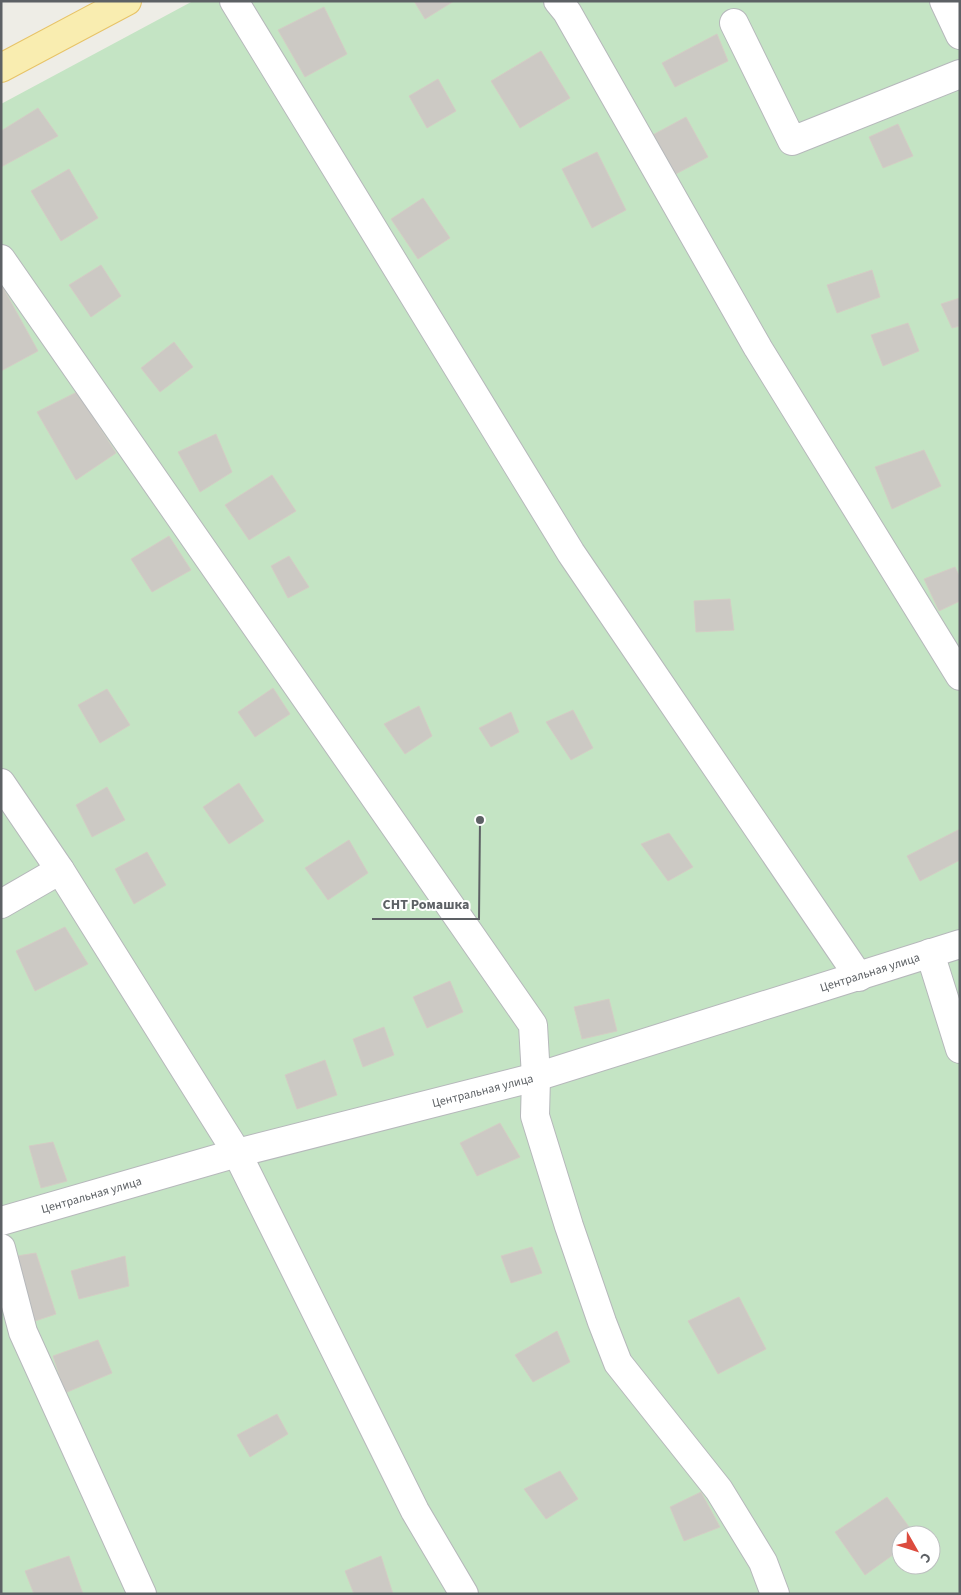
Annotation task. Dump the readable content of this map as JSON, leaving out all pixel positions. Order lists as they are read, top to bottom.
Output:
{
  "streets": {
    "street": ["Центральная улица"]
  },
  "places": ["СНТ Ромашка"],
  "north": "bottom right"
}
